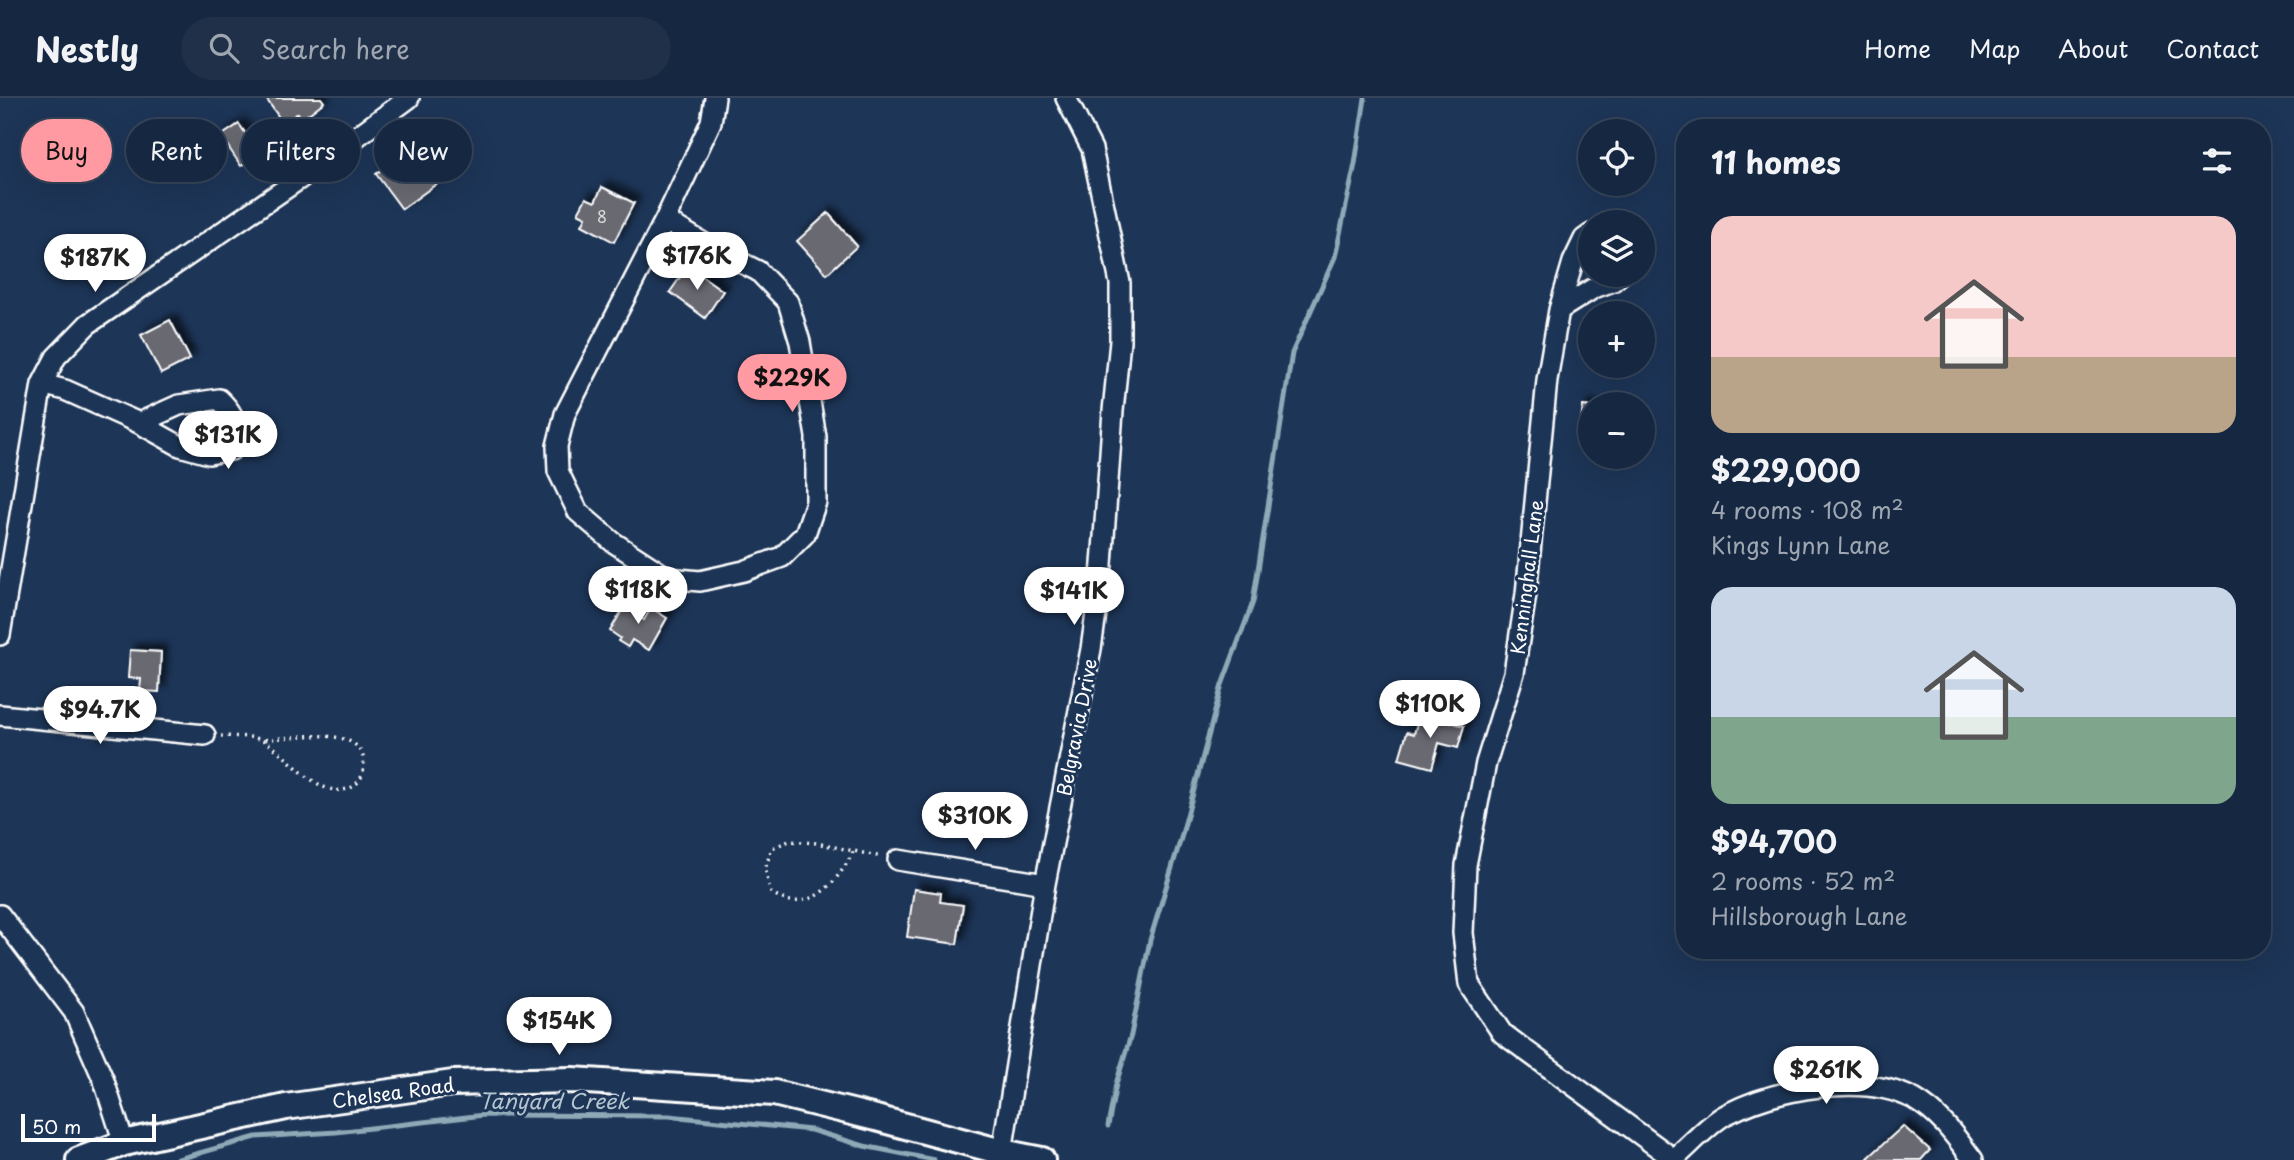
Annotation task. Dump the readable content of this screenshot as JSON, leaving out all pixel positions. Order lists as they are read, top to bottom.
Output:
{
  "streets": {
    "street": ["Kenninghall Lane", "Belgravia Drive", "Chelsea Road"]
  },
  "crossings": [
    ["Belgravia Drive", "Chelsea Road"]
  ],
  "water": ["Tanyard Creek"],
  "house_numbers": ["8"],
  "scale_bar": "50 m",
  "page": {
    "header": "Nestly",
    "search": "Search here",
    "nav": [
      "Home",
      "Map",
      "About",
      "Contact"
    ],
    "map_buttons": ["+", "−"],
    "chip": [
      "Buy",
      "Rent",
      "Filters",
      "New"
    ],
    "heading": "11 homes",
    "list": [
      {
        "name": "$229,000",
        "note": "4 rooms · 108 m² · Kings Lynn Lane"
      },
      {
        "name": "$94,700",
        "note": "2 rooms · 52 m² · Hillsborough Lane"
      }
    ],
    "price": [
      "$176K",
      "$187K",
      "$229K",
      "$131K",
      "$118K",
      "$141K",
      "$110K",
      "$94.7K",
      "$310K",
      "$154K",
      "$261K"
    ],
    "scale": "50 m"
  }
}
